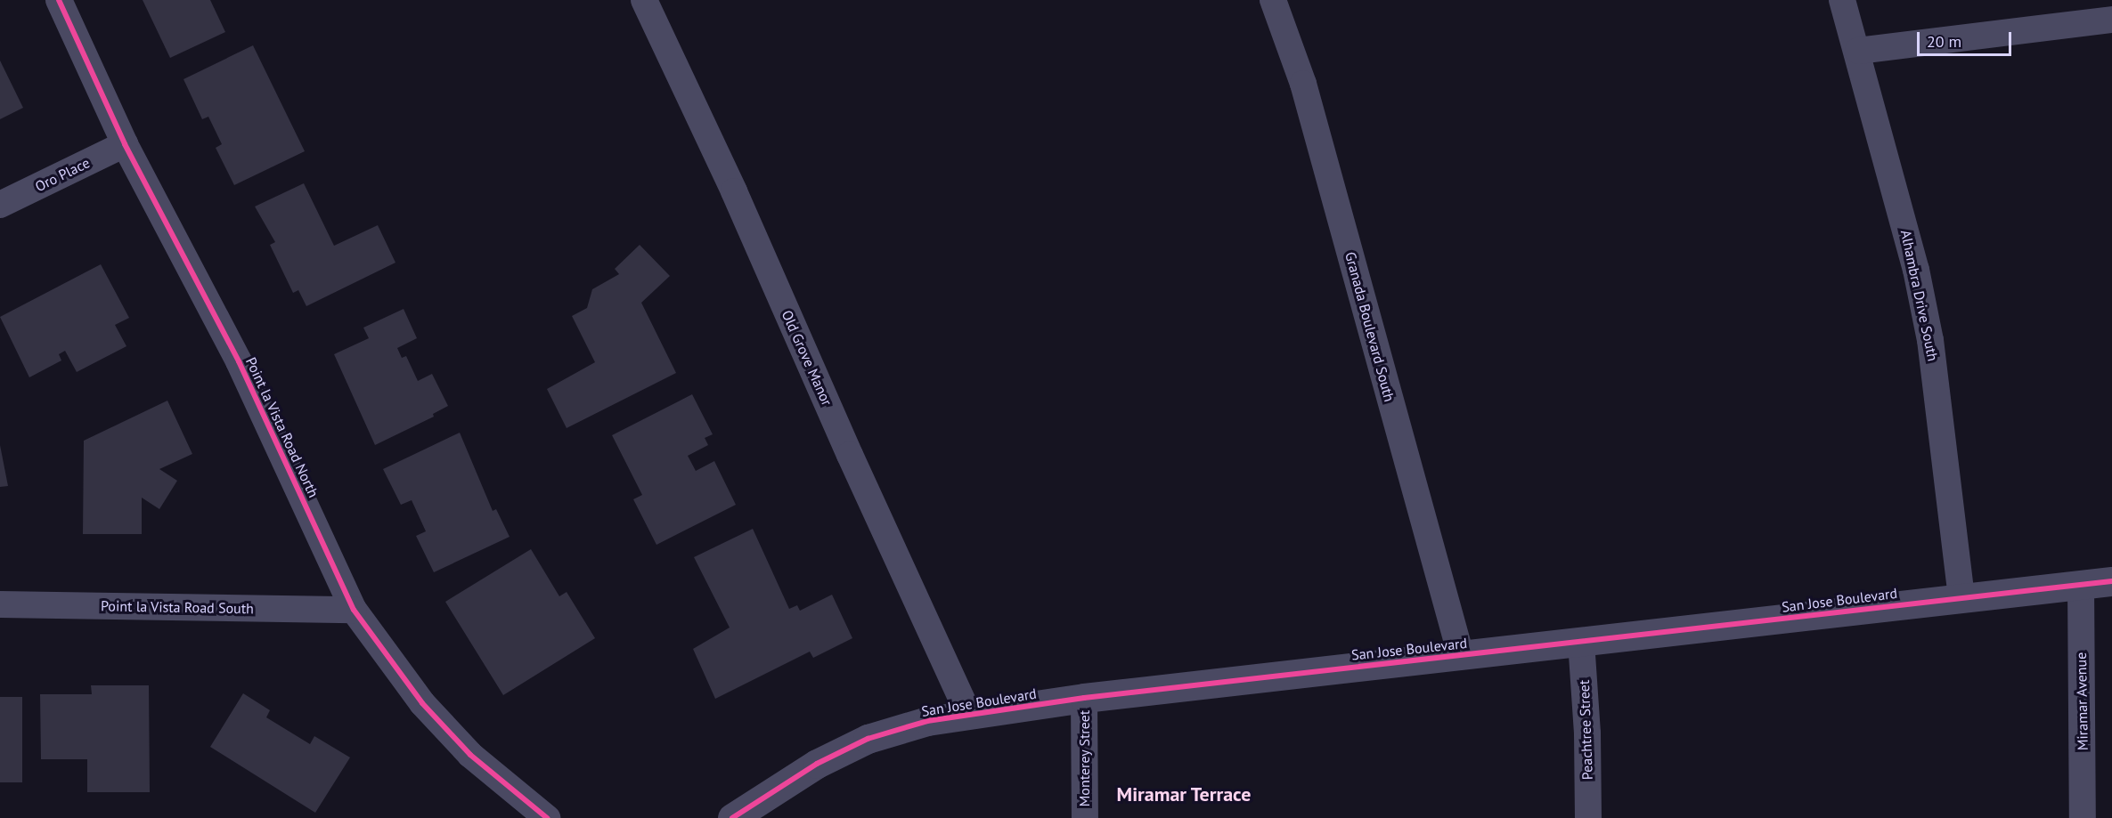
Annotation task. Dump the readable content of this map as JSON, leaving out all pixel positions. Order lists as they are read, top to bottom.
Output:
{
  "streets": {
    "street": [
      "Oro Place",
      "Alhambra Drive South",
      "Granada Boulevard South",
      "Old Grove Manor",
      "Point la Vista Road North",
      "San Jose Boulevard",
      "Point la Vista Road South",
      "Miramar Avenue",
      "Peachtree Street",
      "Monterey Street"
    ]
  },
  "crossings": [
    ["Oro Place", "Point la Vista Road North"],
    ["Alhambra Drive South", "San Jose Boulevard"],
    ["Granada Boulevard South", "San Jose Boulevard"],
    ["Old Grove Manor", "San Jose Boulevard"],
    ["Point la Vista Road North", "Point la Vista Road South"],
    ["San Jose Boulevard", "Miramar Avenue"],
    ["San Jose Boulevard", "Peachtree Street"],
    ["San Jose Boulevard", "Monterey Street"]
  ],
  "districts": ["Miramar Terrace"],
  "scale_bar": "20 m"
}
